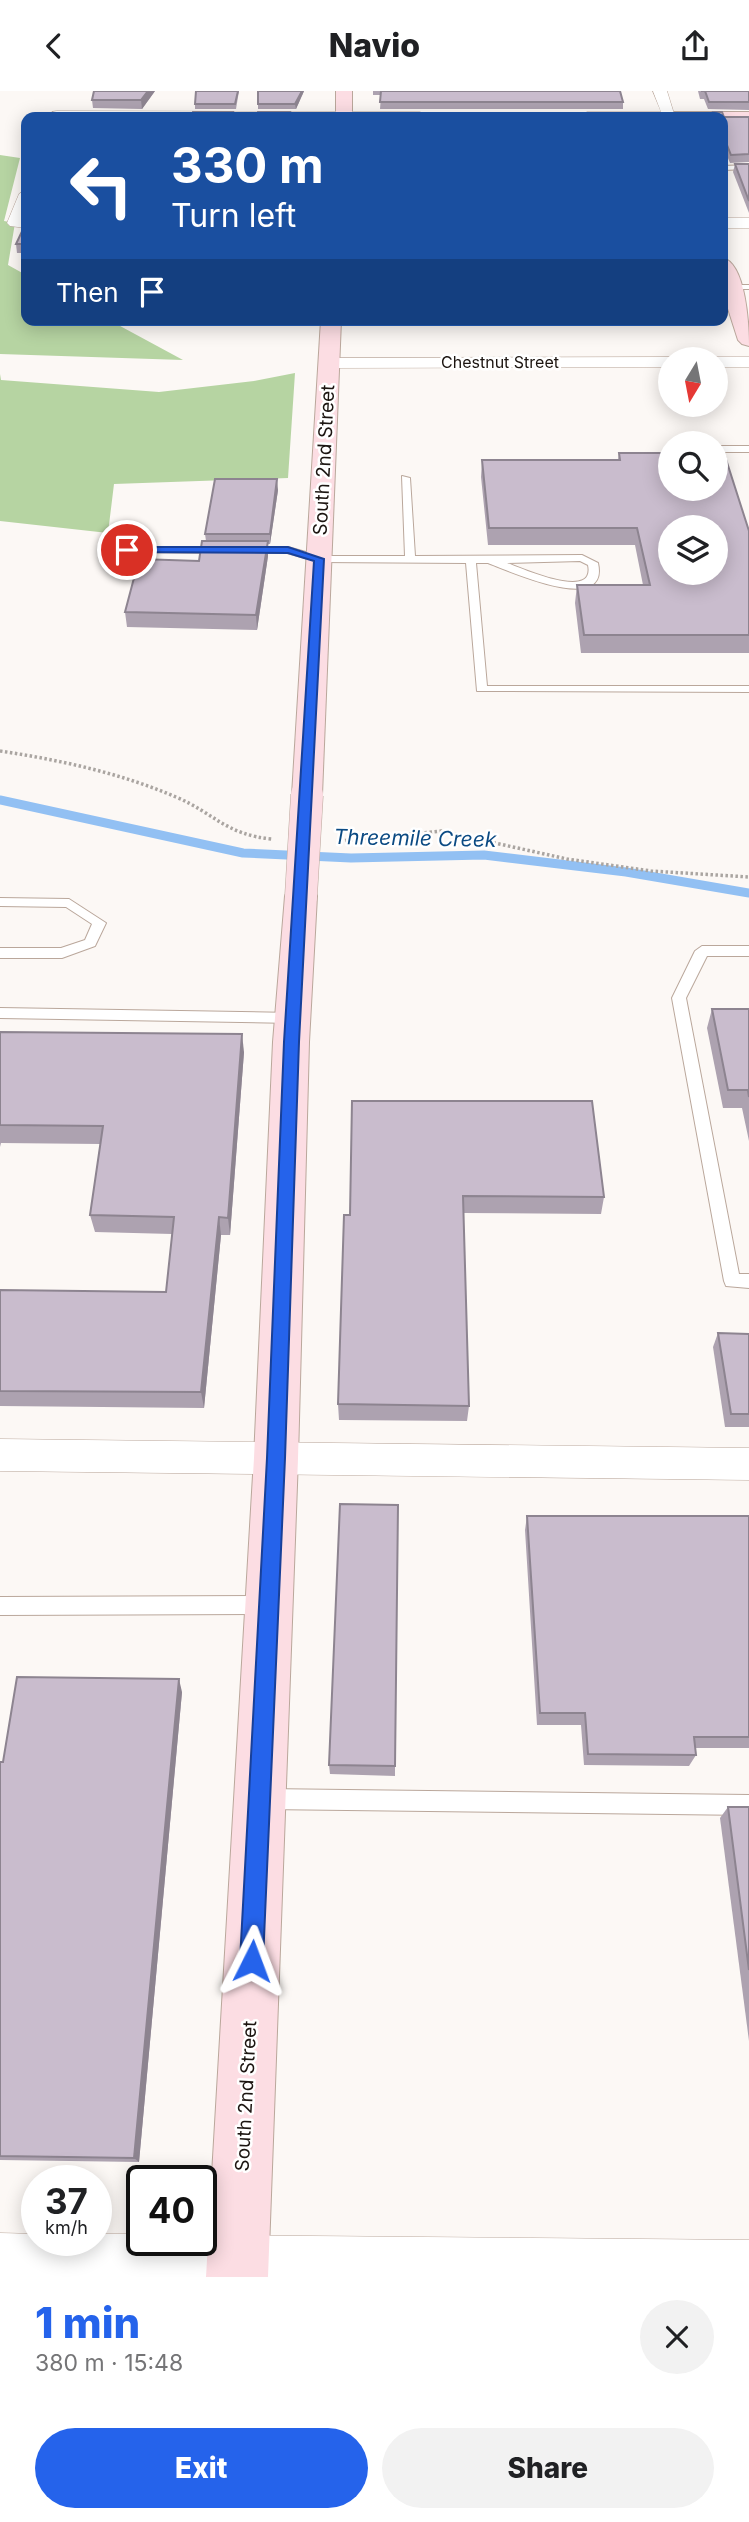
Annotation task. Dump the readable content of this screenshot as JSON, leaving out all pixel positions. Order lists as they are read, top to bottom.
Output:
{
  "streets": {
    "street": ["Chestnut Street", "South 2nd Street"]
  },
  "crossings": [
    ["Chestnut Street", "South 2nd Street"]
  ],
  "water": ["Threemile Creek"],
  "north": "bottom",
  "page": {
    "header": "Navio",
    "turn": ["330 m", "Turn left"],
    "then": "Then",
    "speed": "37 km/h",
    "limit": "40",
    "heading": ["1 min", "380 m · 15:48"],
    "buttons": ["Exit", "Share"]
  }
}
